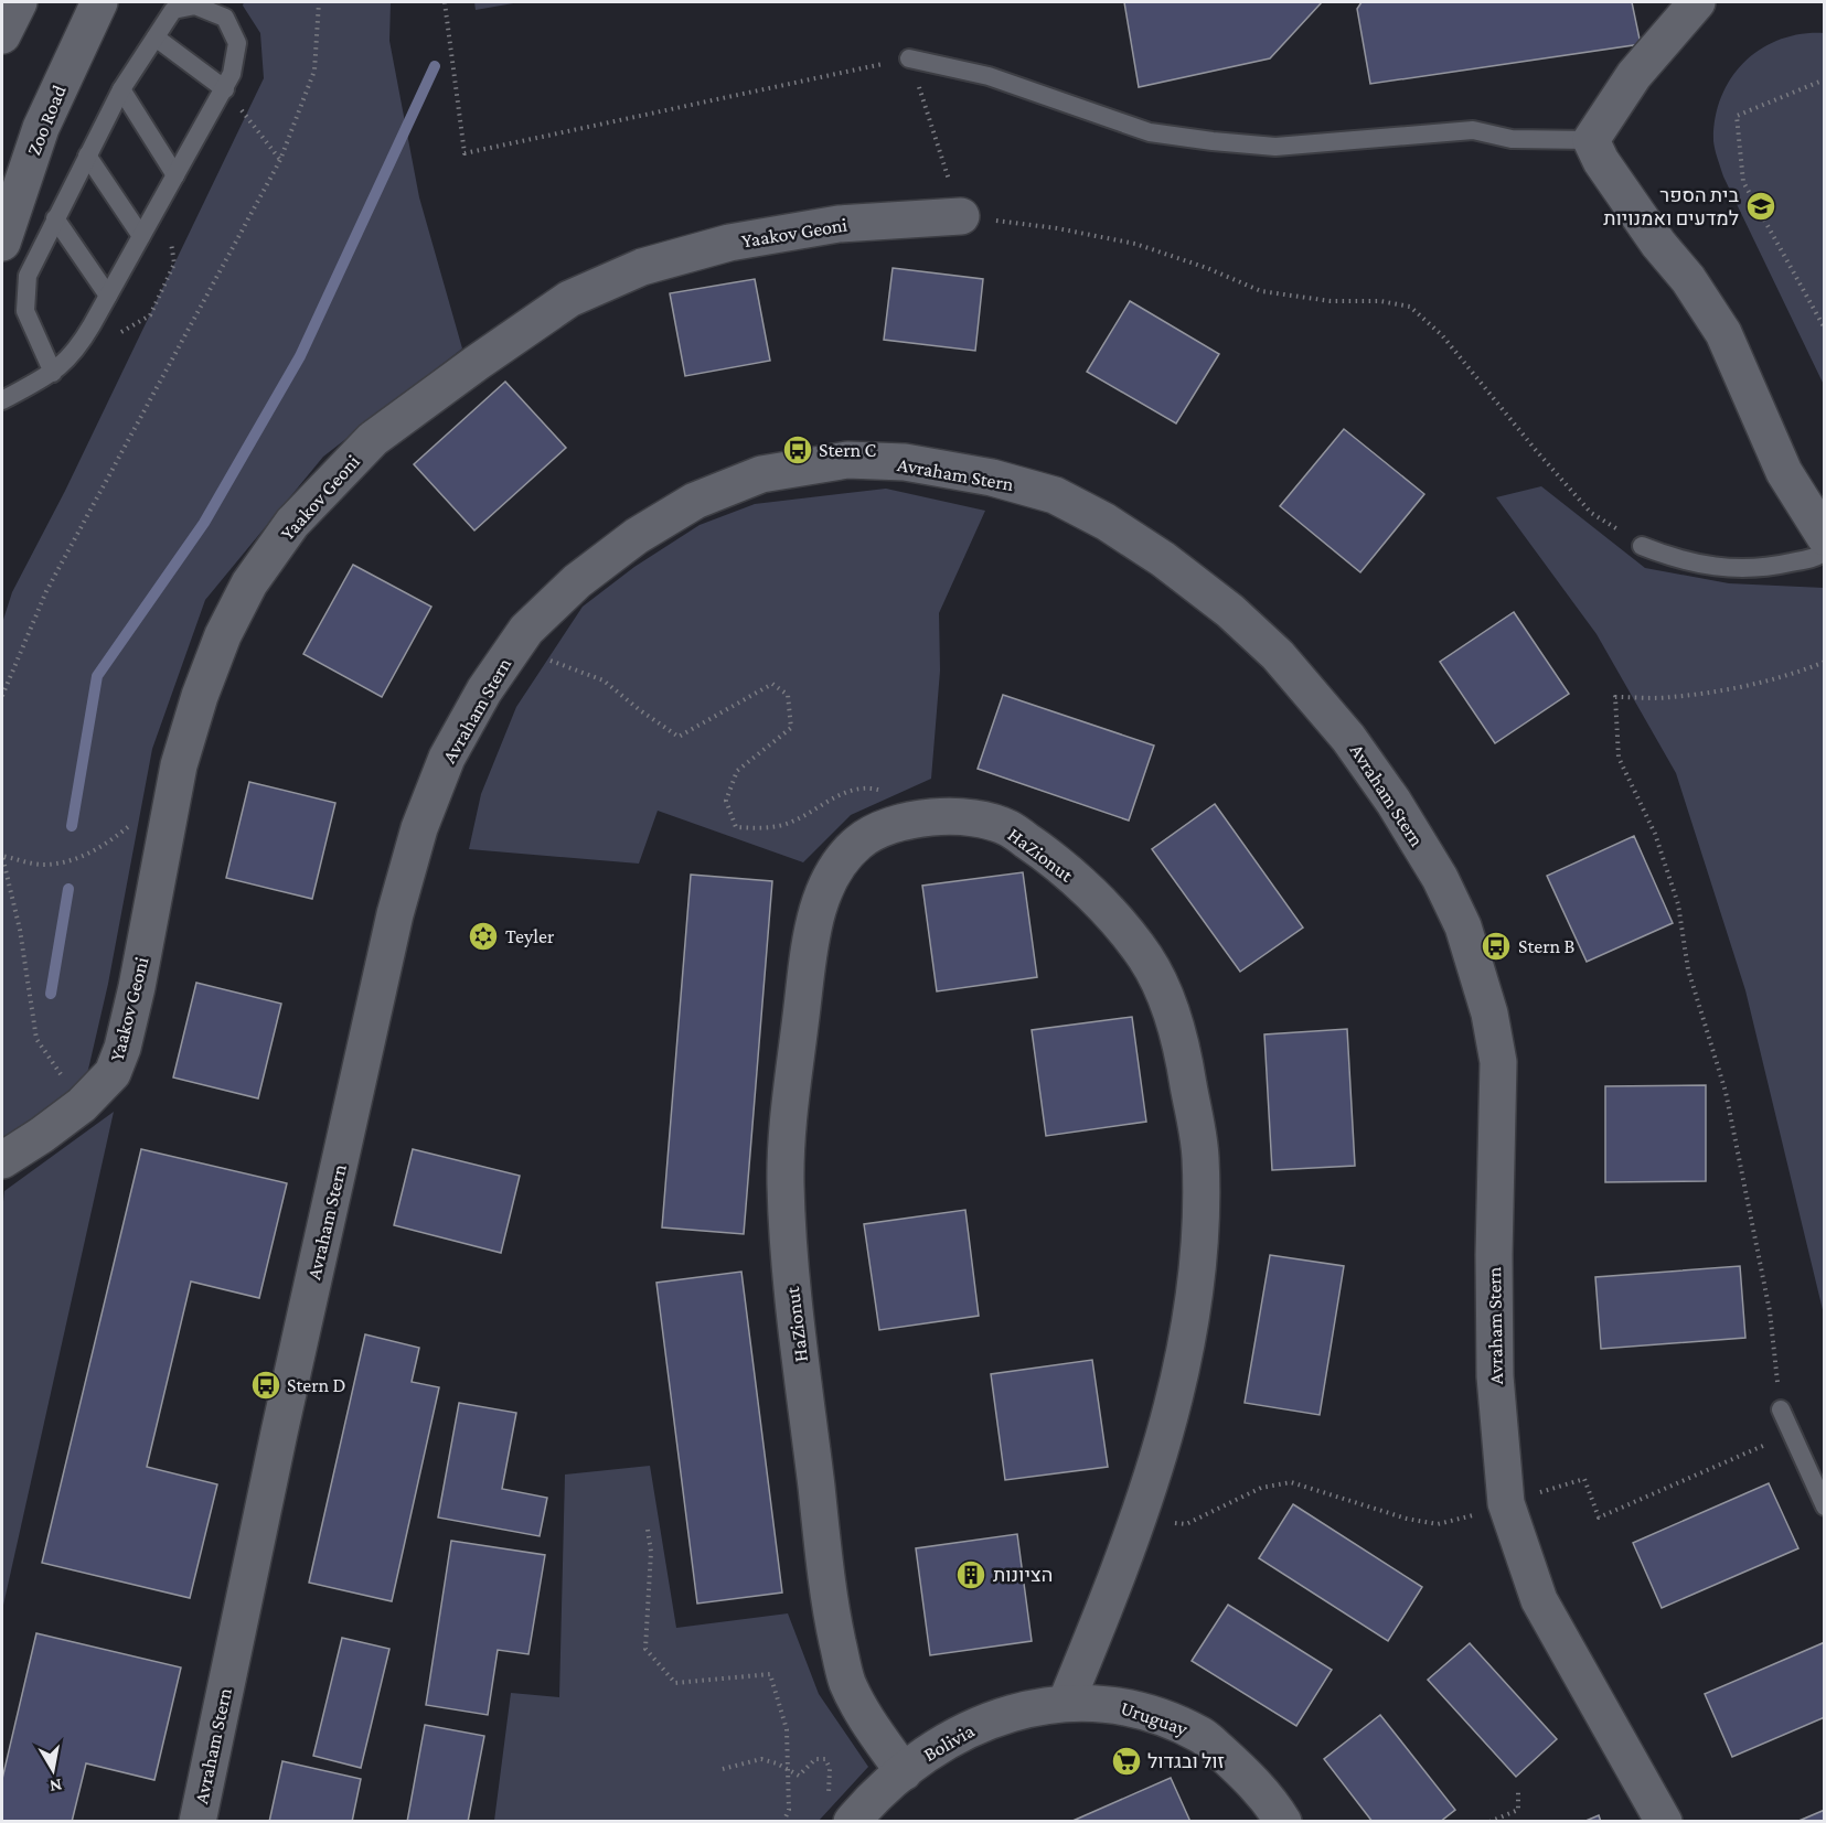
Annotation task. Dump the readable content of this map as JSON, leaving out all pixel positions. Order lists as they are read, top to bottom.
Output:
{
  "streets": {
    "street": [
      "Zoo Road",
      "Yaakov Geoni",
      "Avraham Stern",
      "HaZionut",
      "Uruguay",
      "Bolivia"
    ]
  },
  "crossings": [
    ["HaZionut", "Uruguay"],
    ["HaZionut", "Bolivia"],
    ["Uruguay", "Bolivia"]
  ],
  "places": {
    "school or university": ["בית הספר למדעים ואמנויות"],
    "bus stop": ["Stern C", "Stern B", "Stern D"],
    "synagogue": ["Teyler"],
    "building": ["הציונות"],
    "supermarket": ["זול ובגדול"]
  },
  "north": "bottom"
}
